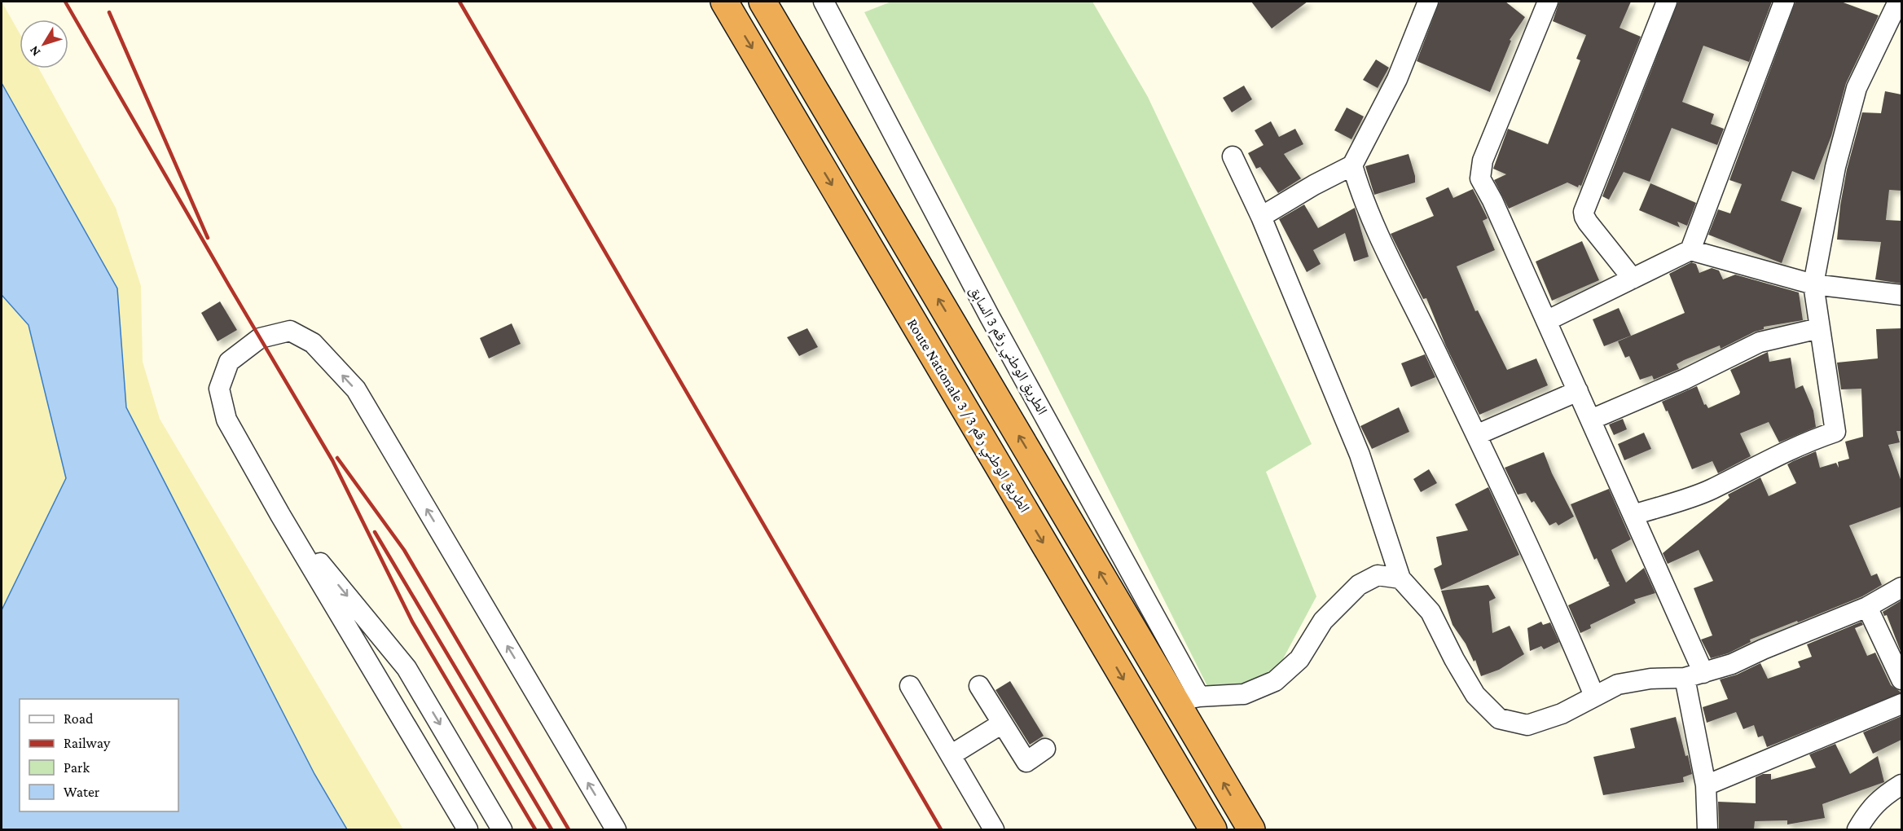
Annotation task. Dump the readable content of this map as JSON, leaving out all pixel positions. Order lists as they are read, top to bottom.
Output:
{
  "streets": {
    "highway": ["Route Nationale 3 / الطريق الوطني رقم 3"],
    "street": ["الطريق الوطني رقم 3 السابق"]
  },
  "legend": [
    "Road",
    "Railway",
    "Park",
    "Water"
  ],
  "north": "bottom left"
}
